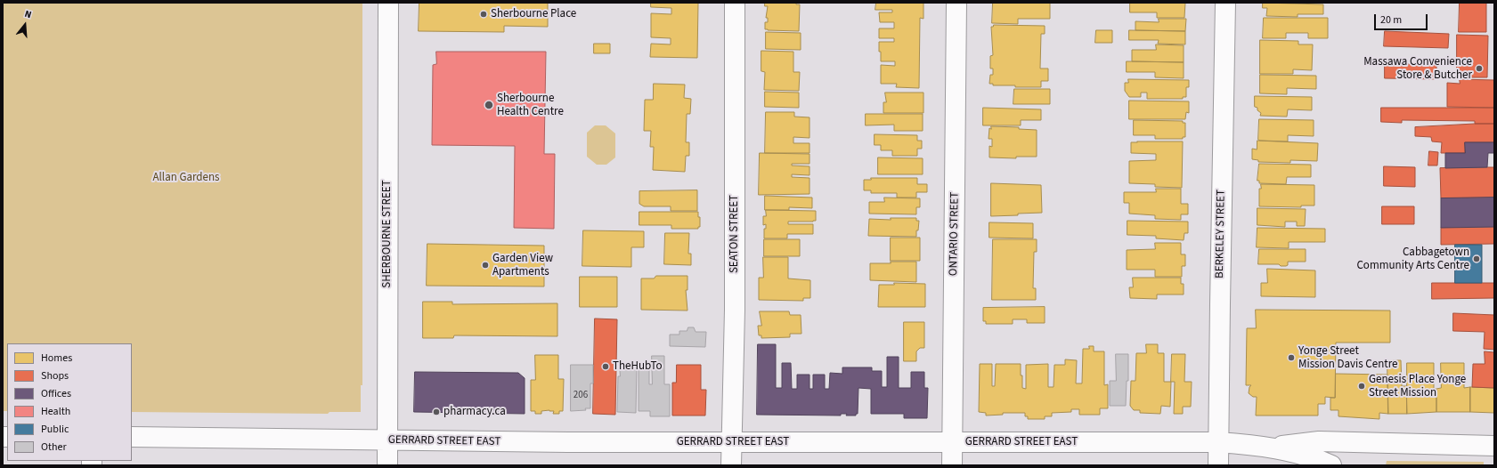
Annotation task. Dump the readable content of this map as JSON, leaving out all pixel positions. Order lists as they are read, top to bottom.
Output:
{
  "streets": {
    "street": [
      "SHERBOURNE STREET",
      "SEATON STREET",
      "ONTARIO STREET",
      "BERKELEY STREET",
      "GERRARD STREET EAST"
    ]
  },
  "crossings": [
    ["SHERBOURNE STREET", "GERRARD STREET EAST"],
    ["SEATON STREET", "GERRARD STREET EAST"],
    ["ONTARIO STREET", "GERRARD STREET EAST"],
    ["BERKELEY STREET", "GERRARD STREET EAST"]
  ],
  "parks": ["Allan Gardens"],
  "places": [
    "Sherbourne Place",
    "Massawa Convenience Store & Butcher",
    "Sherbourne Health Centre",
    "Cabbagetown Community Arts Centre",
    "Garden View Apartments",
    "Yonge Street Mission Davis Centre",
    "TheHubTo",
    "Genesis Place Yonge Street Mission",
    "pharmacy.ca"
  ],
  "house_numbers": ["206"],
  "legend": [
    "Homes",
    "Shops",
    "Offices",
    "Health",
    "Public",
    "Other"
  ],
  "scale_bar": "20 m",
  "north": "top"
}
